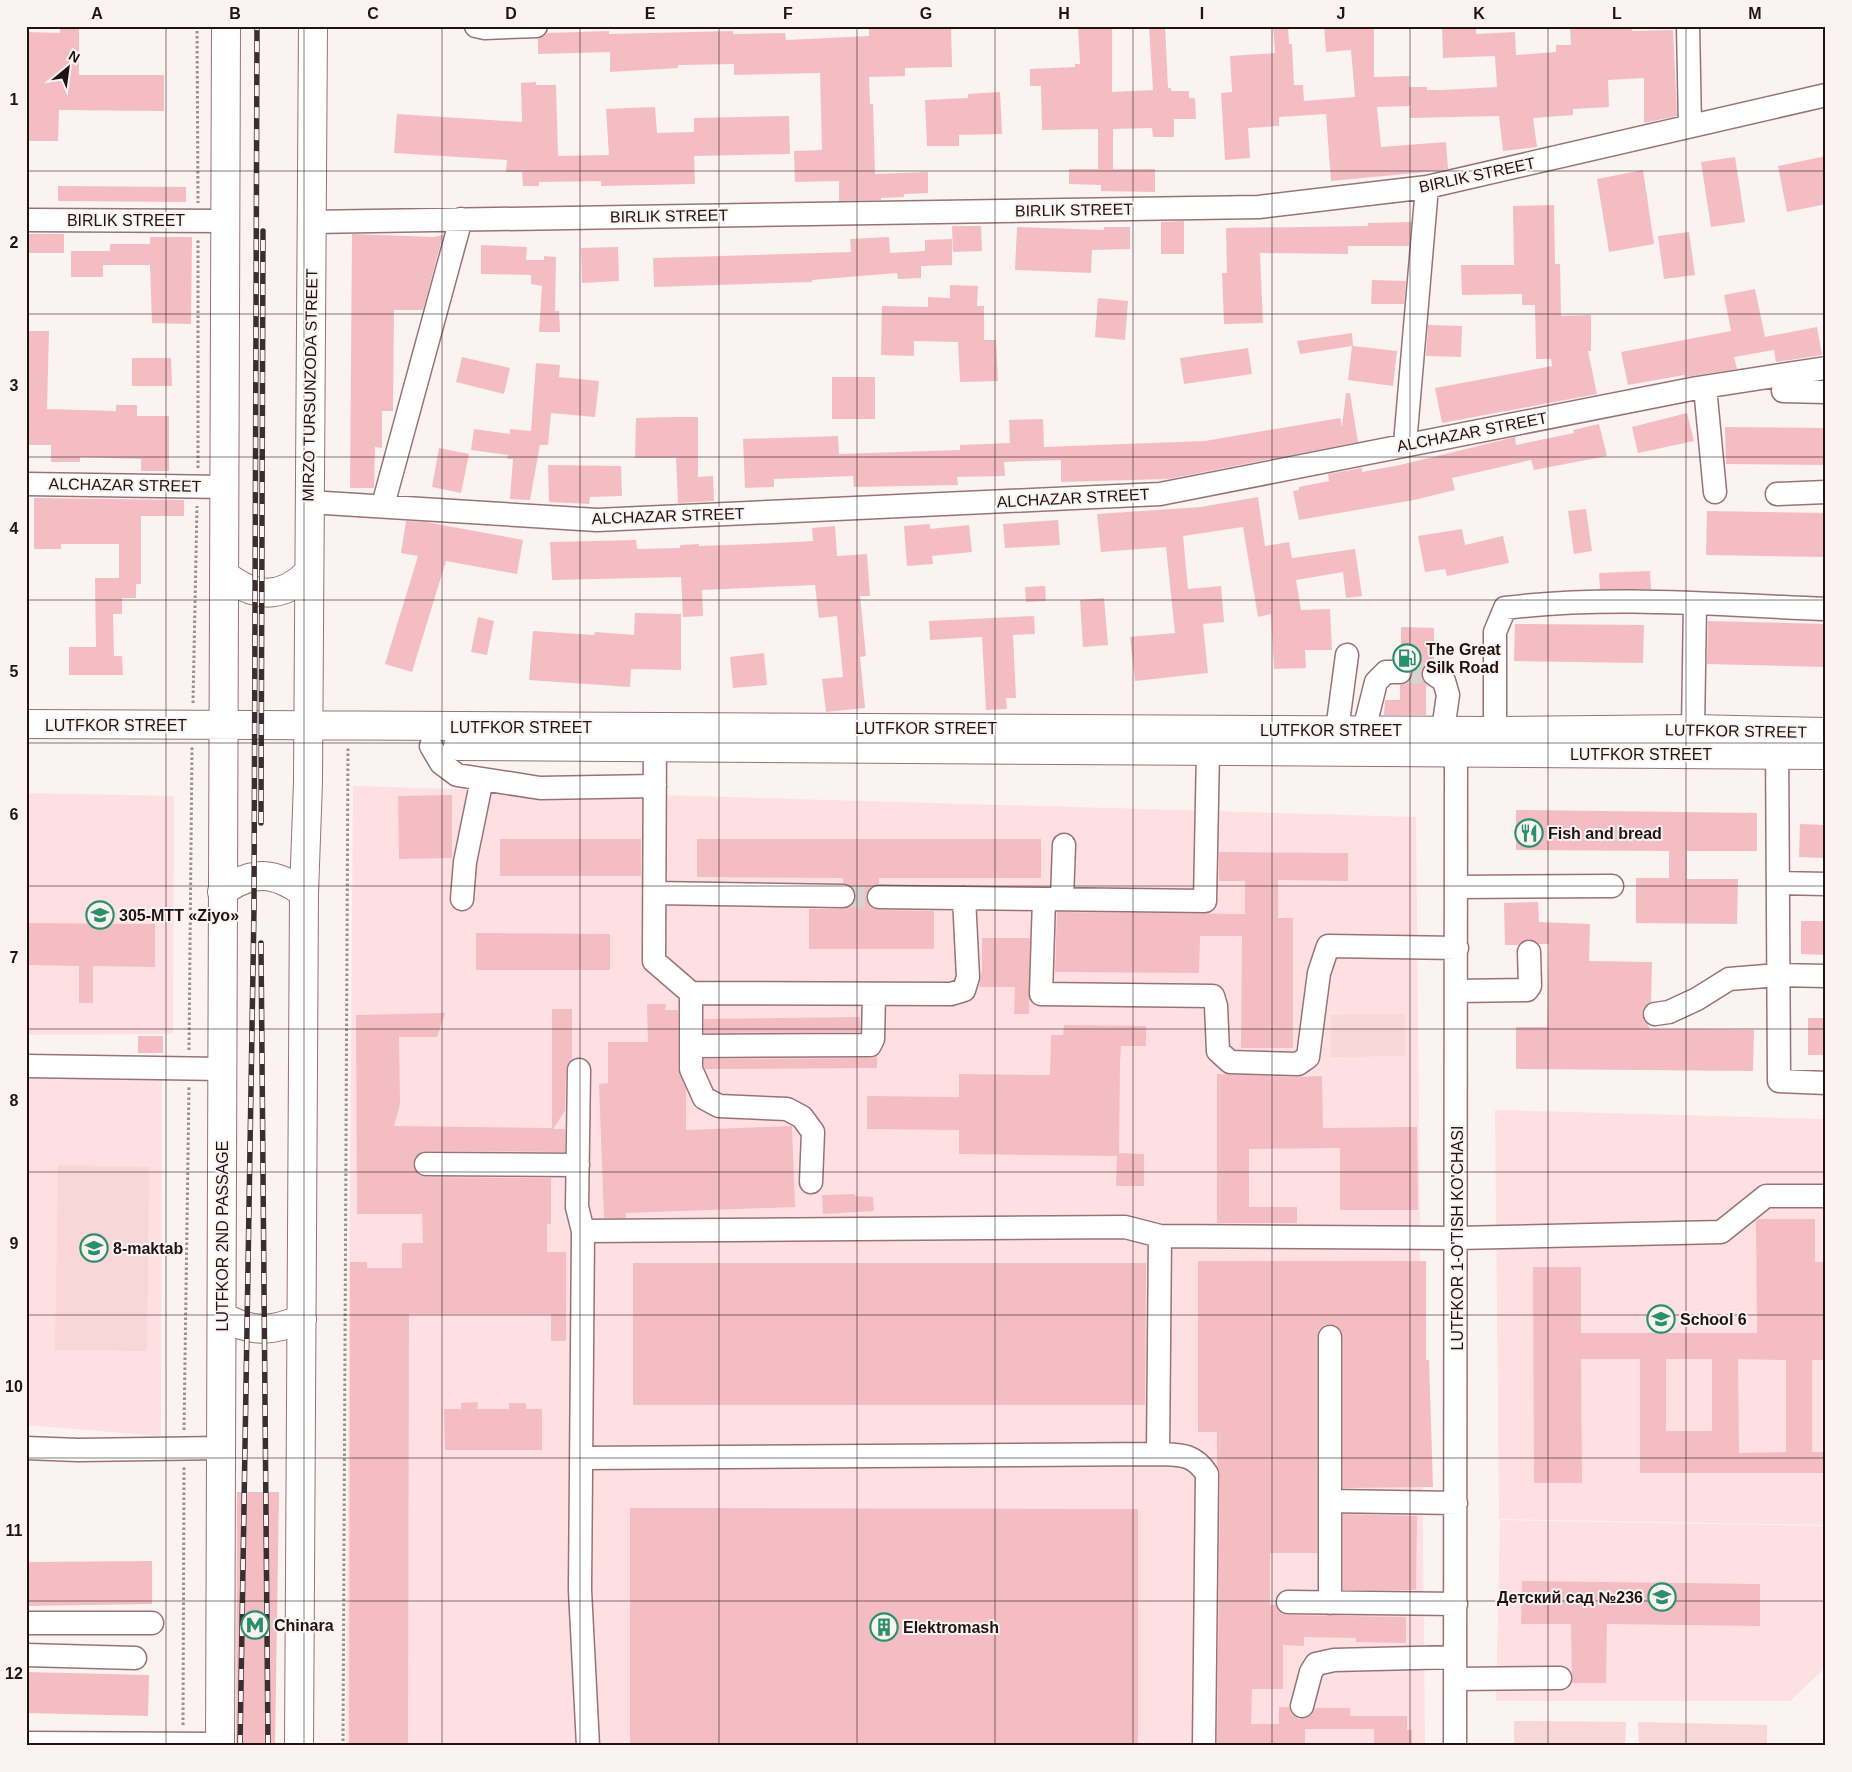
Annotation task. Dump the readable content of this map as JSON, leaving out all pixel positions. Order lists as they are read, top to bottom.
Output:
{
  "streets": {
    "main road": ["MIRZO TURSUNZODA STREET", "LUTFKOR STREET", "LUTFKOR 2ND PASSAGE"],
    "street": ["BIRLIK STREET", "ALCHAZAR STREET", "LUTFKOR 1-O'TISH KO'CHASI"]
  },
  "crossings": [
    ["BIRLIK STREET", "MIRZO TURSUNZODA STREET"],
    ["MIRZO TURSUNZODA STREET", "ALCHAZAR STREET"],
    ["MIRZO TURSUNZODA STREET", "LUTFKOR STREET"],
    ["LUTFKOR STREET", "LUTFKOR 2ND PASSAGE"],
    ["LUTFKOR STREET", "LUTFKOR 1-O'TISH KO'CHASI"]
  ],
  "places": {
    "fuel station": ["The Great Silk Road"],
    "restaurant": ["Fish and bread"],
    "school or university": [
      "305-MTT «Ziyo»",
      "8-maktab",
      "School 6",
      "Детский сад №236"
    ],
    "metro station": ["Chinara"],
    "building": ["Elektromash"]
  },
  "north": "top right",
  "grid": {
    "columns": [
      "A",
      "B",
      "C",
      "D",
      "E",
      "F",
      "G",
      "H",
      "I",
      "J",
      "K",
      "L",
      "M"
    ],
    "rows": [
      "1",
      "2",
      "3",
      "4",
      "5",
      "6",
      "7",
      "8",
      "9",
      "10",
      "11",
      "12"
    ]
  }
}
